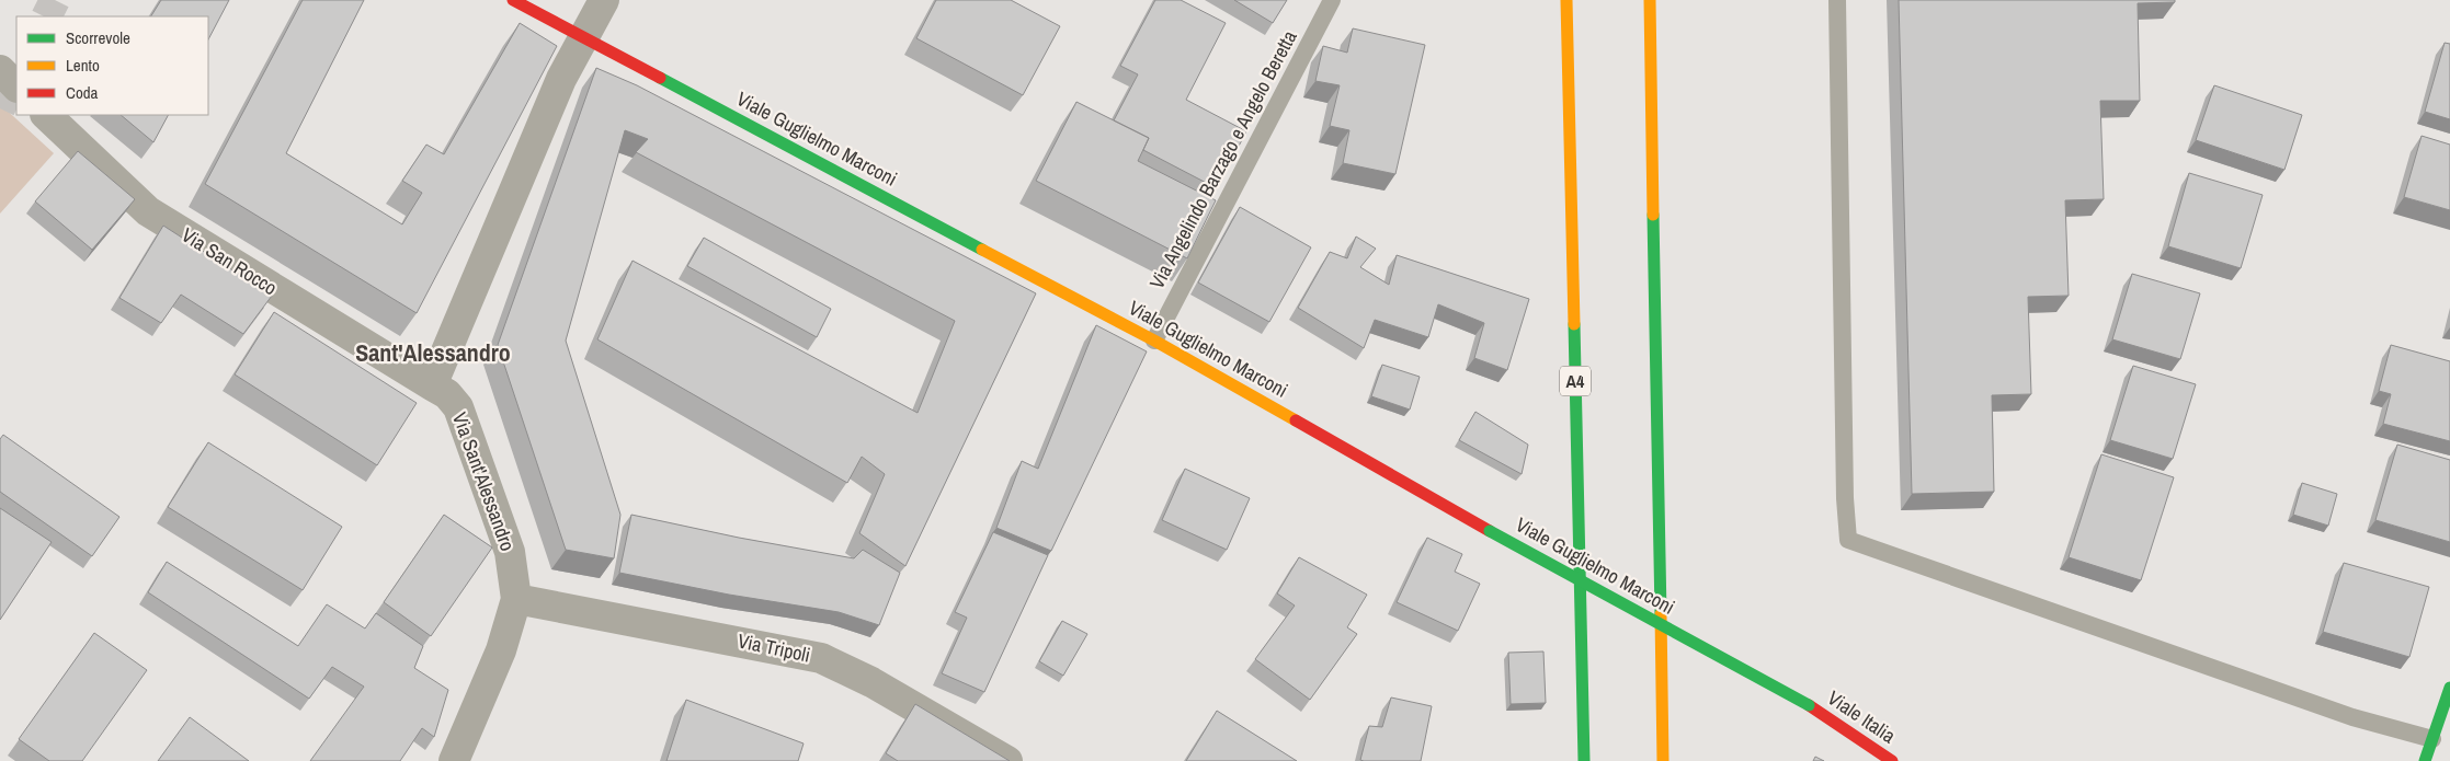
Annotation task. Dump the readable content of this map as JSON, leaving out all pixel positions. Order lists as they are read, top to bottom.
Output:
{
  "streets": {
    "main road": ["Viale Guglielmo Marconi", "A4", "Viale Italia"],
    "street": ["Via San Rocco", "Via Sant'Alessandro", "Via Tripoli"],
    "lane": ["Via Angelindo Barzago e Angelo Beretta"]
  },
  "crossings": [
    ["Viale Guglielmo Marconi", "Via Angelindo Barzago e Angelo Beretta"],
    ["Viale Guglielmo Marconi", "Viale Italia"],
    ["Via San Rocco", "Via Sant'Alessandro"],
    ["Via Sant'Alessandro", "Via Tripoli"]
  ],
  "districts": ["Sant'Alessandro"],
  "legend": ["Scorrevole", "Lento", "Coda"]
}
